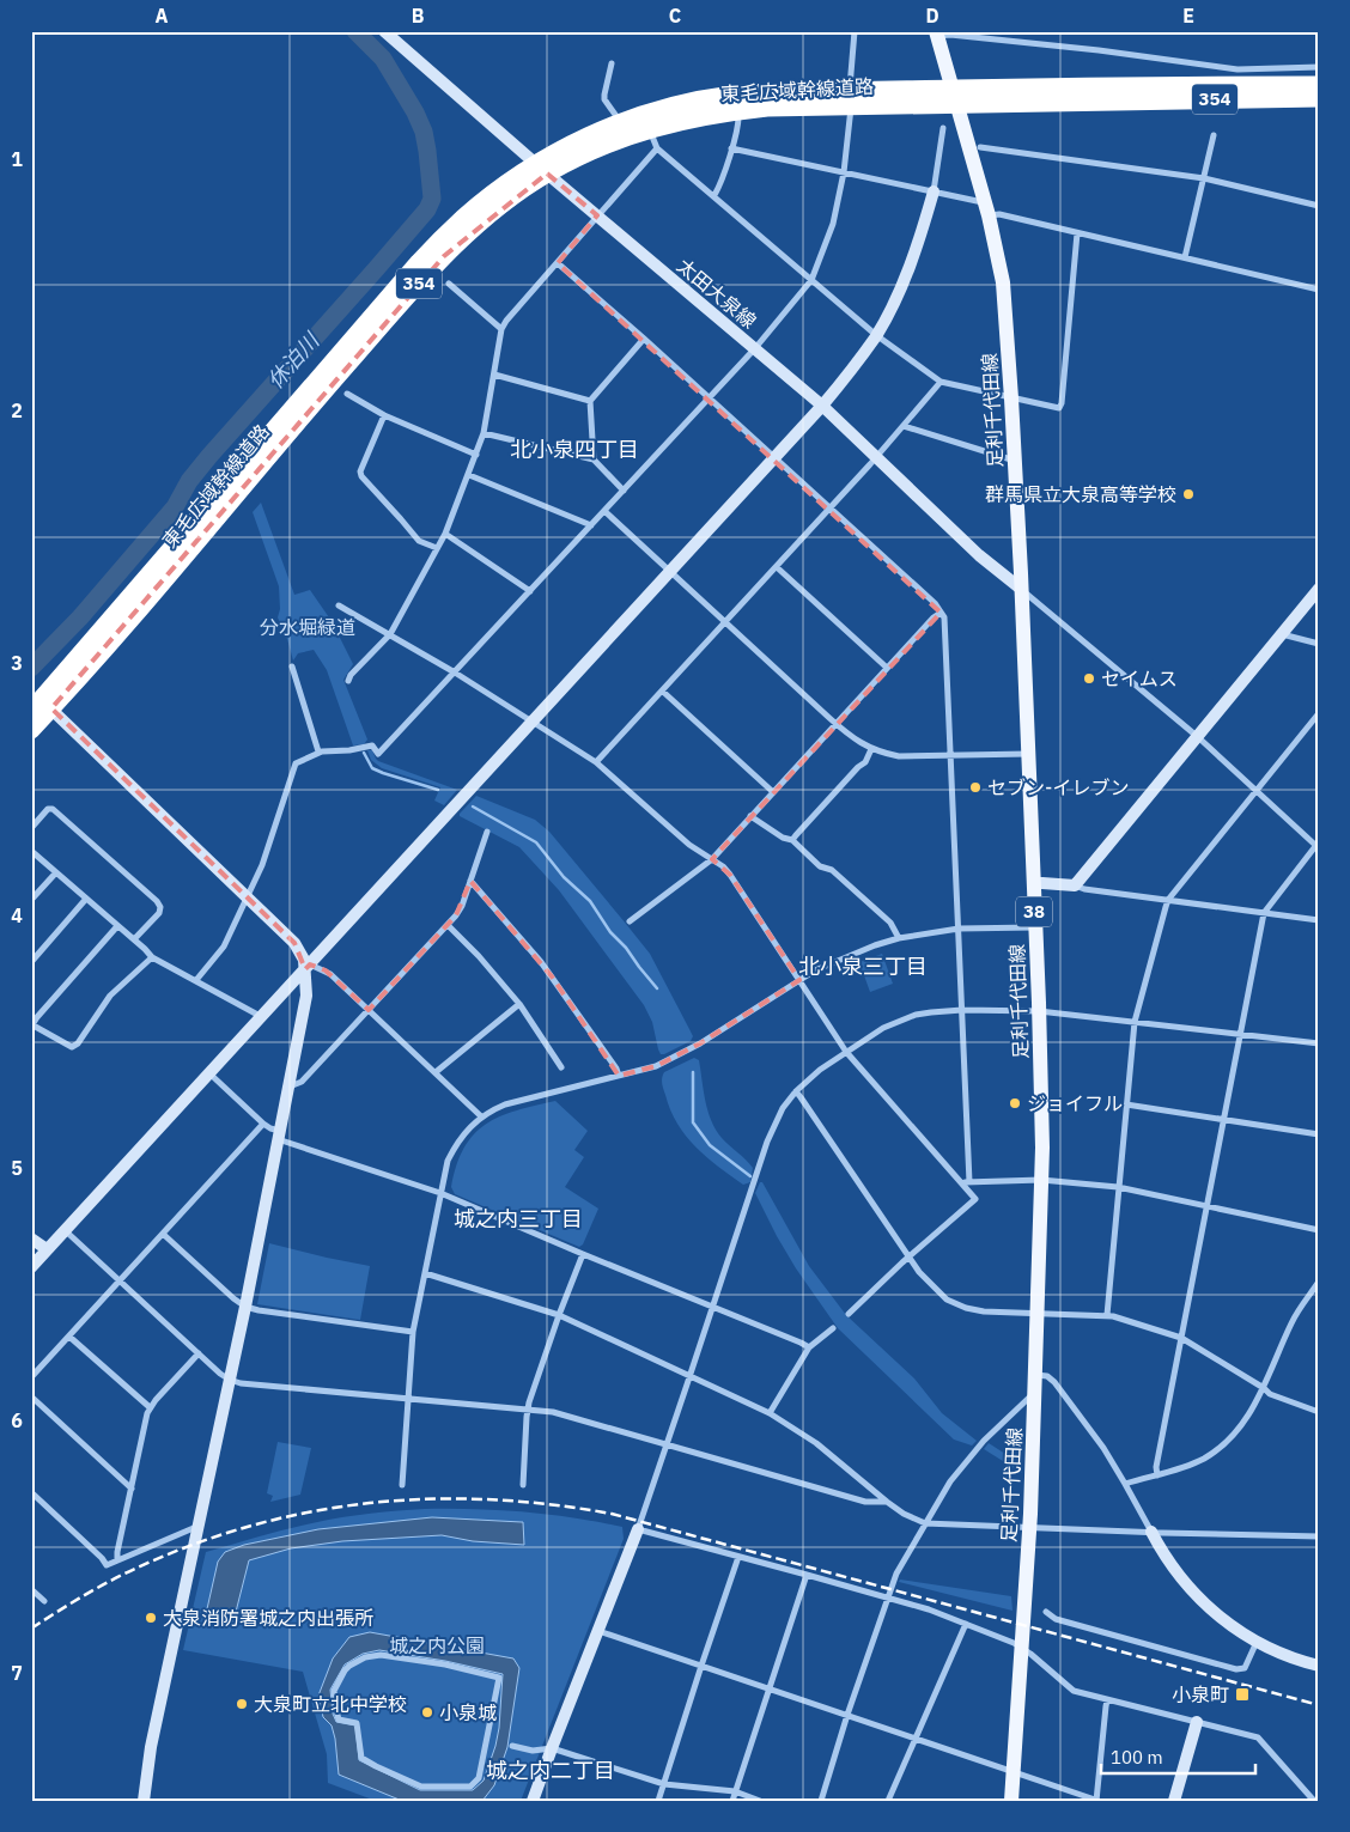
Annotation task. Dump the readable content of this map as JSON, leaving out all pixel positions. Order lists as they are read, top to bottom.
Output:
{
  "streets": {
    "highway": ["東毛広域幹線道路", "354"],
    "main road": ["足利千代田線", "38"],
    "street": ["太田大泉線"]
  },
  "crossings": [
    ["東毛広域幹線道路", "太田大泉線"],
    ["東毛広域幹線道路", "足利千代田線"],
    ["太田大泉線", "足利千代田線"]
  ],
  "districts": [
    "北小泉四丁目",
    "北小泉三丁目",
    "城之内三丁目",
    "城之内二丁目"
  ],
  "water": ["休泊川"],
  "parks": ["分水堀緑道", "城之内公園"],
  "places": {
    "other": [
      "群馬県立大泉高等学校",
      "セイムス",
      "セブン-イレブン",
      "ジョイフル",
      "大泉消防署城之内出張所",
      "大泉町立北中学校",
      "小泉城"
    ],
    "transit": ["小泉町"]
  },
  "scale_bar": "100 m",
  "grid": {
    "columns": [
      "A",
      "B",
      "C",
      "D",
      "E"
    ],
    "rows": [
      "1",
      "2",
      "3",
      "4",
      "5",
      "6",
      "7"
    ]
  }
}
